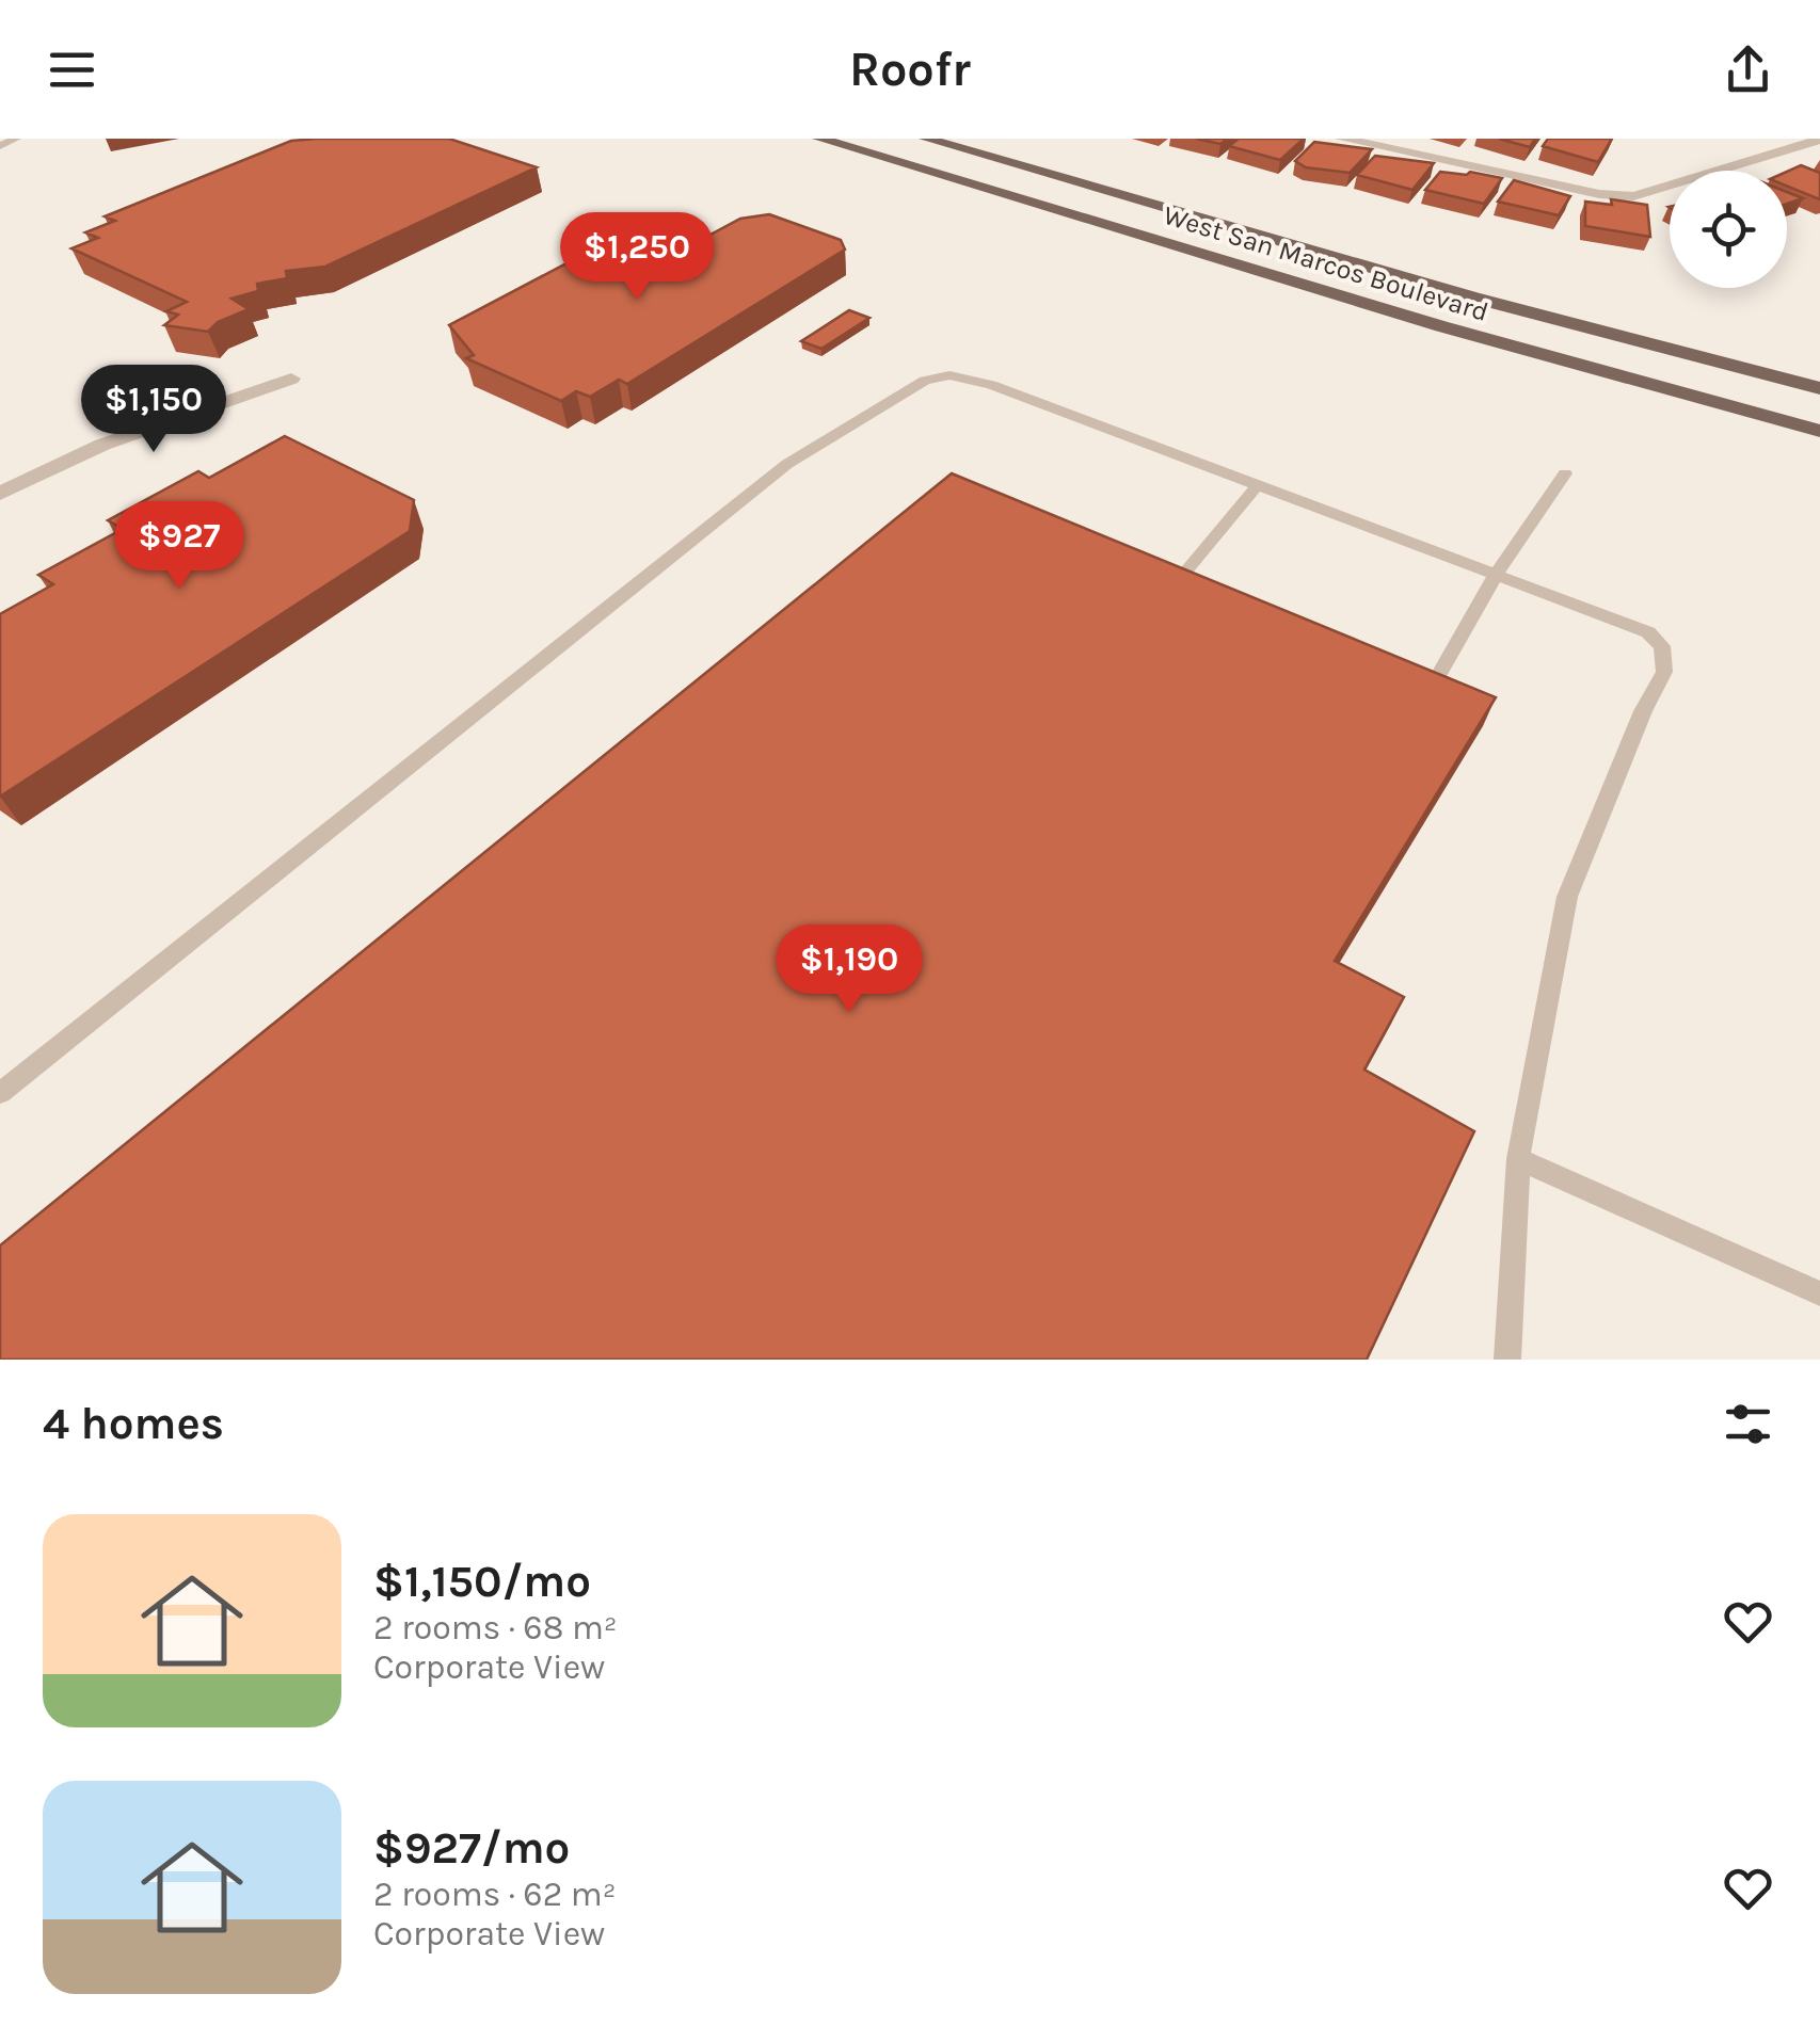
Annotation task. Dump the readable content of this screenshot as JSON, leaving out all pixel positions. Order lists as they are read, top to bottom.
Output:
{
  "streets": {
    "main road": ["West San Marcos Boulevard"]
  },
  "page": {
    "header": "Roofr",
    "price": [
      "$1,250",
      "$1,150",
      "$927",
      "$1,190"
    ],
    "heading": "4 homes",
    "list": [
      {
        "name": "$1,150/mo",
        "note": "2 rooms · 68 m² · Corporate View"
      },
      {
        "name": "$927/mo",
        "note": "2 rooms · 62 m² · Corporate View"
      }
    ]
  }
}
